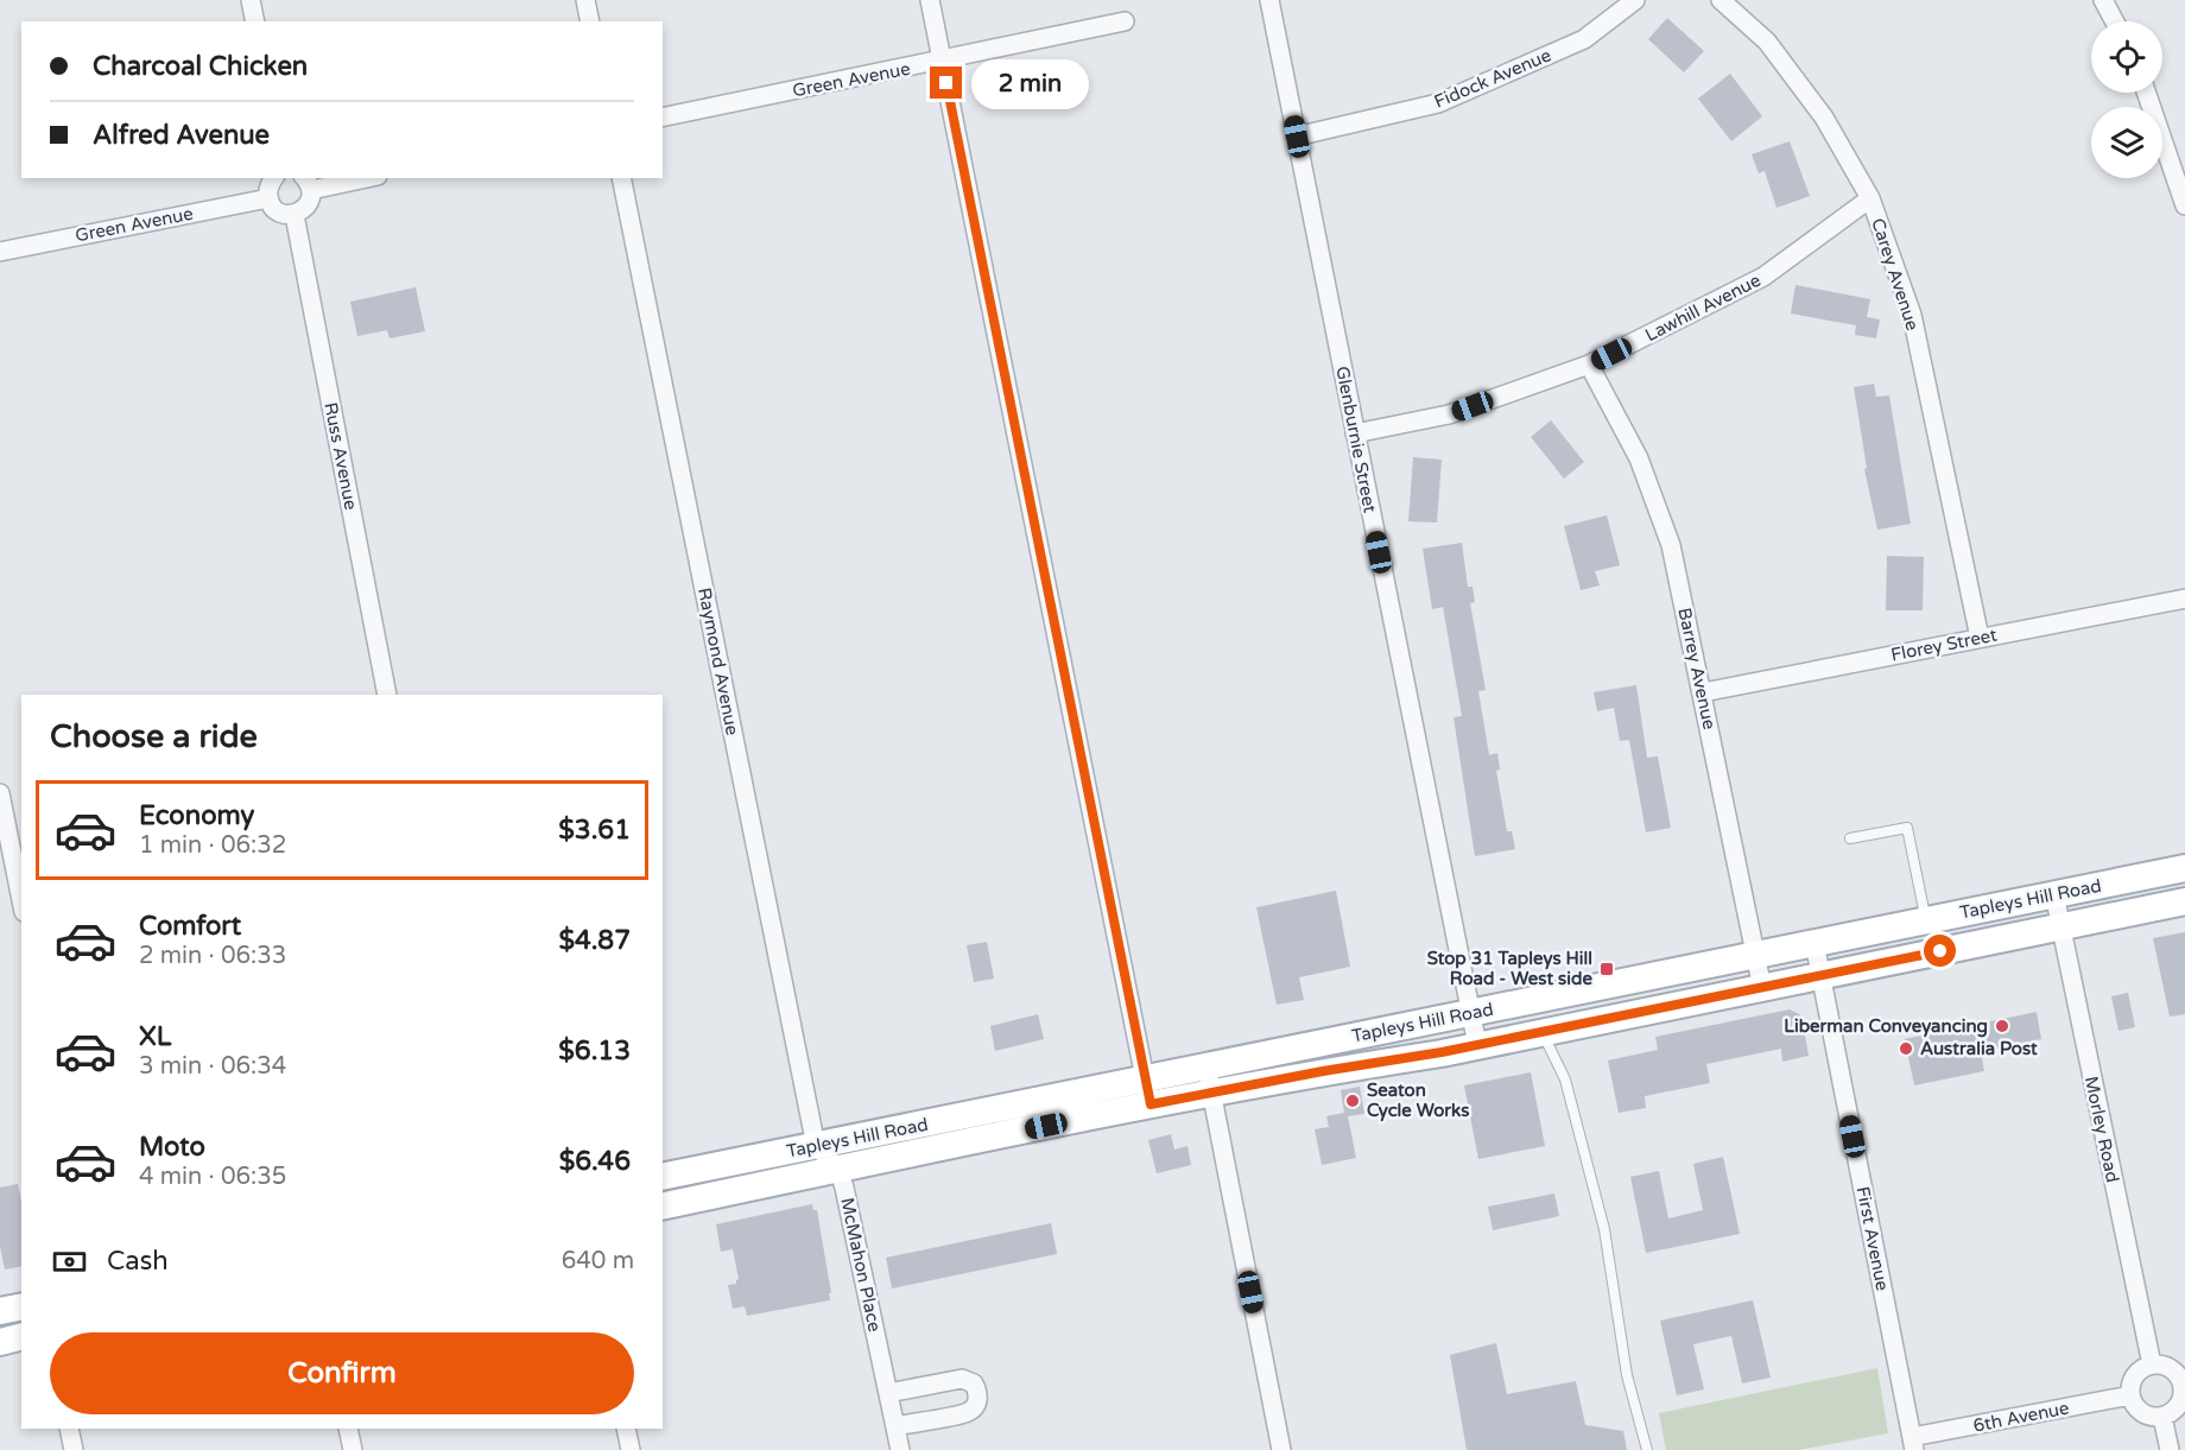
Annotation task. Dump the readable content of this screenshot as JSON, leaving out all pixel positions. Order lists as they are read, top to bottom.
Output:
{
  "streets": {
    "main road": ["Tapleys Hill Road"],
    "street": [
      "Fidock Avenue",
      "Green Avenue",
      "Carey Avenue",
      "Lawhill Avenue",
      "Glenburnie Street",
      "Russ Avenue",
      "Florey Street",
      "Raymond Avenue",
      "Barrey Avenue",
      "Morley Road",
      "First Avenue",
      "McMahon Place",
      "6th Avenue"
    ]
  },
  "crossings": [
    ["Fidock Avenue", "Glenburnie Street"],
    ["Carey Avenue", "Lawhill Avenue"],
    ["Carey Avenue", "Florey Street"],
    ["Lawhill Avenue", "Glenburnie Street"],
    ["Lawhill Avenue", "Barrey Avenue"],
    ["Glenburnie Street", "Tapleys Hill Road"],
    ["Florey Street", "Barrey Avenue"],
    ["Raymond Avenue", "Tapleys Hill Road"],
    ["Raymond Avenue", "McMahon Place"],
    ["Barrey Avenue", "Tapleys Hill Road"],
    ["Tapleys Hill Road", "Morley Road"],
    ["Tapleys Hill Road", "First Avenue"],
    ["Tapleys Hill Road", "McMahon Place"],
    ["Morley Road", "6th Avenue"],
    ["First Avenue", "6th Avenue"]
  ],
  "places": {
    "transit": ["Stop 31 Tapleys Hill Road - West side"],
    "other": ["Liberman Conveyancing", "Australia Post", "Seaton Cycle Works"]
  },
  "page": {
    "banner": ["Charcoal Chicken", "Alfred Avenue"],
    "bubble": "2 min",
    "heading": "Choose a ride",
    "list": [
      {
        "name": "Economy",
        "note": "1 min · 06:32",
        "value": "$3.61"
      },
      {
        "name": "Comfort",
        "note": "2 min · 06:33",
        "value": "$4.87"
      },
      {
        "name": "XL",
        "note": "3 min · 06:34",
        "value": "$6.13"
      },
      {
        "name": "Moto",
        "note": "4 min · 06:35",
        "value": "$6.46"
      }
    ],
    "pay": ["Cash", "640 m"],
    "buttons": "Confirm"
  }
}
